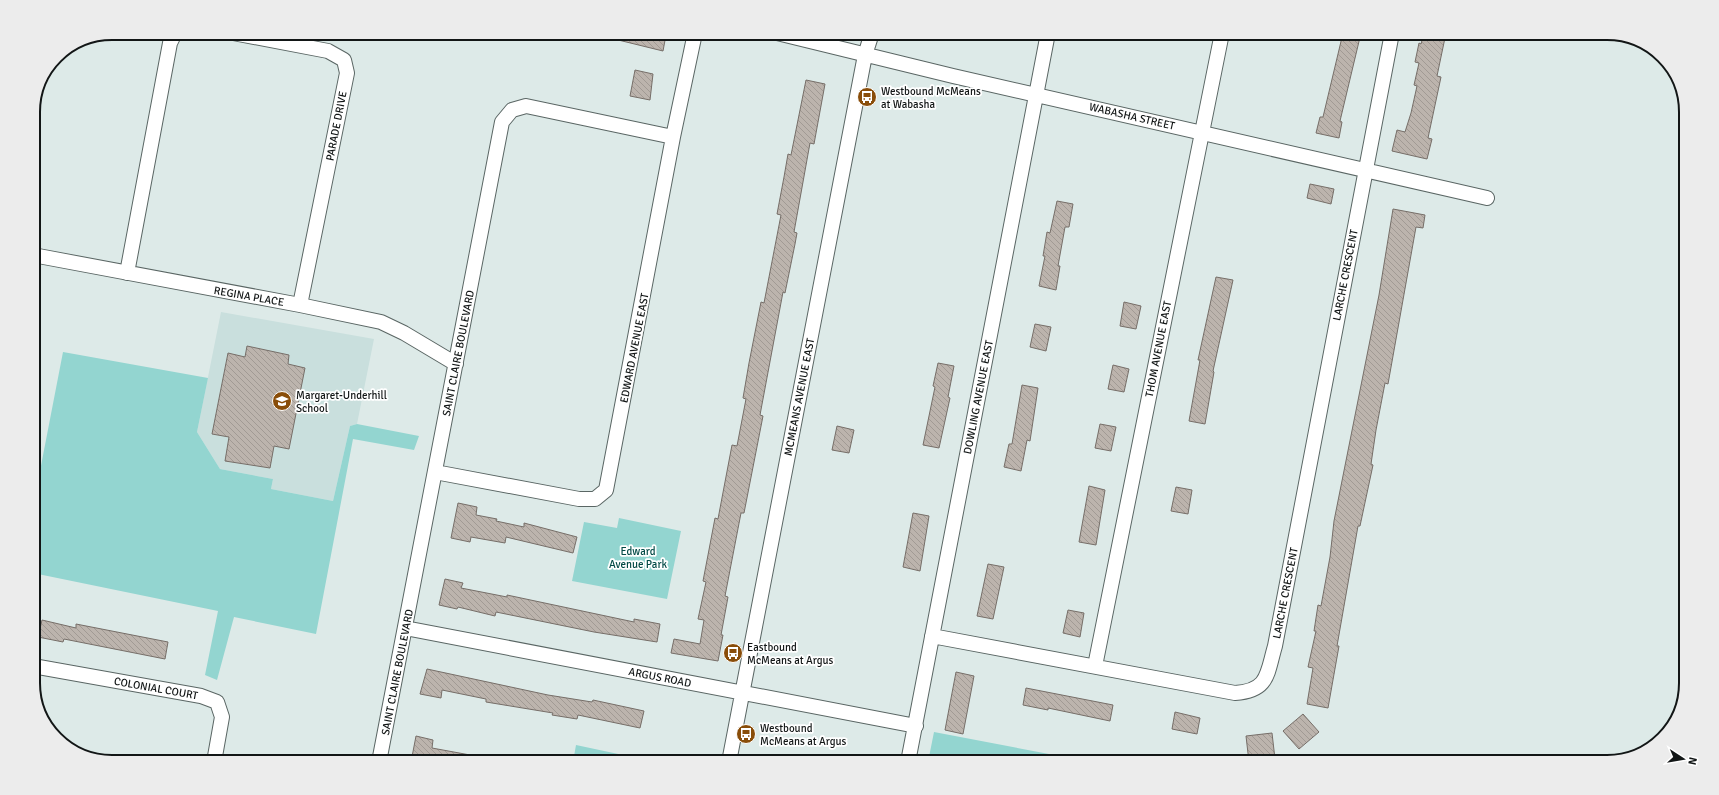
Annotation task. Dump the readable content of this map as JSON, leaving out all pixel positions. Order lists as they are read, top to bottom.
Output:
{
  "streets": {
    "street": [
      "WABASHA STREET",
      "PARADE DRIVE",
      "LARCHE CRESCENT",
      "REGINA PLACE",
      "EDWARD AVENUE EAST",
      "THOM AVENUE EAST",
      "SAINT CLAIRE BOULEVARD",
      "MCMEANS AVENUE EAST",
      "DOWLING AVENUE EAST",
      "ARGUS ROAD",
      "COLONIAL COURT"
    ]
  },
  "crossings": [
    ["WABASHA STREET", "LARCHE CRESCENT"],
    ["WABASHA STREET", "THOM AVENUE EAST"],
    ["WABASHA STREET", "MCMEANS AVENUE EAST"],
    ["WABASHA STREET", "DOWLING AVENUE EAST"],
    ["PARADE DRIVE", "REGINA PLACE"],
    ["LARCHE CRESCENT", "THOM AVENUE EAST"],
    ["LARCHE CRESCENT", "DOWLING AVENUE EAST"],
    ["REGINA PLACE", "SAINT CLAIRE BOULEVARD"],
    ["EDWARD AVENUE EAST", "SAINT CLAIRE BOULEVARD"],
    ["SAINT CLAIRE BOULEVARD", "ARGUS ROAD"],
    ["MCMEANS AVENUE EAST", "ARGUS ROAD"],
    ["DOWLING AVENUE EAST", "ARGUS ROAD"]
  ],
  "parks": ["Edward Avenue Park"],
  "places": {
    "bus stop": ["Westbound McMeans at Wabasha", "Eastbound McMeans at Argus", "Westbound McMeans at Argus"],
    "school or university": ["Margaret-Underhill School"]
  },
  "north": "right"
}
